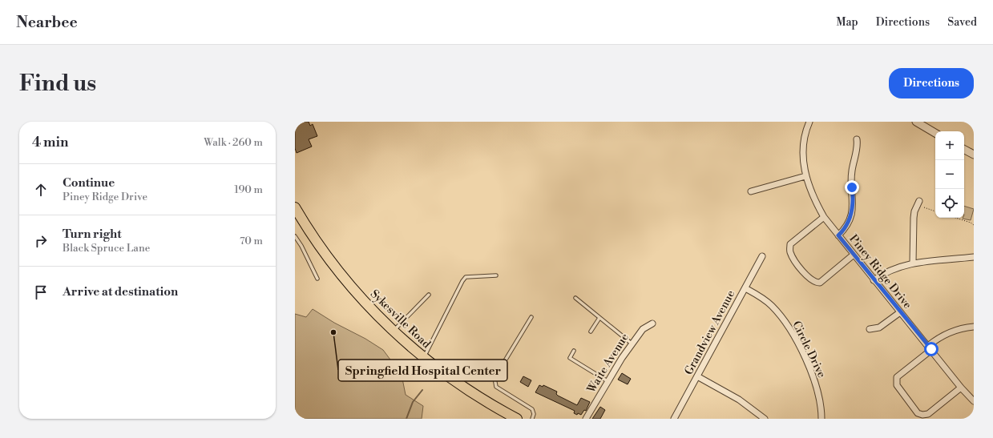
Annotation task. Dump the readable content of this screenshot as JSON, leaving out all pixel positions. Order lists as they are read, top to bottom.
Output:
{
  "streets": {
    "main road": ["Sykesville Road"],
    "street": [
      "Piney Ridge Drive",
      "Grandview Avenue",
      "Circle Drive",
      "Waite Avenue"
    ]
  },
  "crossings": [
    ["Grandview Avenue", "Circle Drive"]
  ],
  "places": ["Springfield Hospital Center"],
  "page": {
    "header": "Nearbee",
    "nav": ["Map", "Directions", "Saved"],
    "buttons": "Directions",
    "title": "Find us",
    "heading": ["4 min", "Walk · 260 m"],
    "map_buttons": ["+", "−"],
    "list": [
      ["Continue", "Piney Ridge Drive", "190 m"],
      ["Turn right", "Black Spruce Lane", "70 m"],
      "Arrive at destination"
    ]
  }
}
